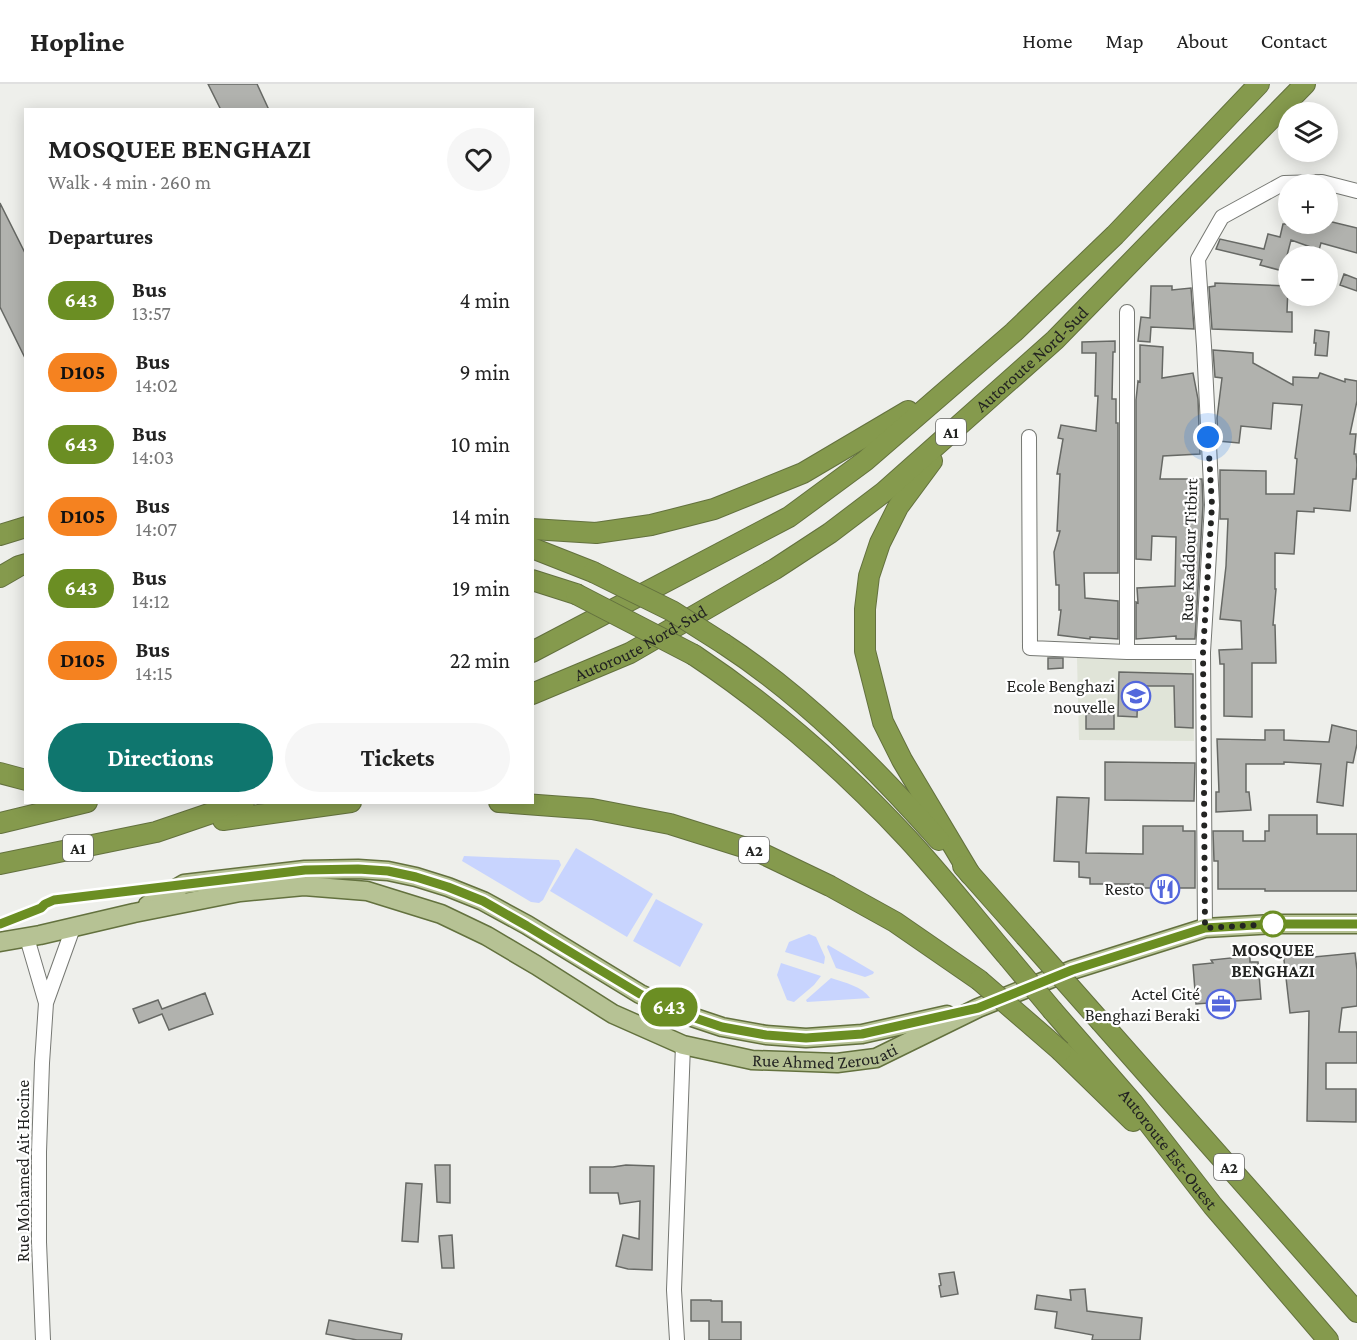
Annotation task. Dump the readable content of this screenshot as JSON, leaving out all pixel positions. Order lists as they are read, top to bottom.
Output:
{
  "streets": {
    "highway": [
      "Autoroute Nord-Sud",
      "A1",
      "A2",
      "Autoroute Est-Ouest"
    ],
    "main road": ["Rue Ahmed Zerouati"],
    "street": ["Rue Kaddour Titbirt", "Rue Mohamed Ait Hocine"]
  },
  "crossings": [
    ["A2", "Autoroute Est-Ouest"]
  ],
  "places": {
    "school or university": ["Ecole Benghazi nouvelle"],
    "restaurant": ["Resto"],
    "other": ["MOSQUEE BENGHAZI"],
    "office": ["Actel Cité Benghazi Beraki"]
  },
  "lines": ["bus line 643"],
  "page": {
    "header": "Hopline",
    "nav": [
      "Home",
      "Map",
      "About",
      "Contact"
    ],
    "on_map": "643",
    "map_buttons": ["+", "−"],
    "heading": [
      ["MOSQUEE BENGHAZI", "Walk · 4 min · 260 m"],
      "Departures"
    ],
    "list": [
      {
        "mark": "643",
        "name": "Bus",
        "note": "13:57",
        "value": "4 min"
      },
      {
        "mark": "D105",
        "name": "Bus",
        "note": "14:02",
        "value": "9 min"
      },
      {
        "mark": "643",
        "name": "Bus",
        "note": "14:03",
        "value": "10 min"
      },
      {
        "mark": "D105",
        "name": "Bus",
        "note": "14:07",
        "value": "14 min"
      },
      {
        "mark": "643",
        "name": "Bus",
        "note": "14:12",
        "value": "19 min"
      },
      {
        "mark": "D105",
        "name": "Bus",
        "note": "14:15",
        "value": "22 min"
      }
    ],
    "buttons": ["Directions", "Tickets"]
  }
}
